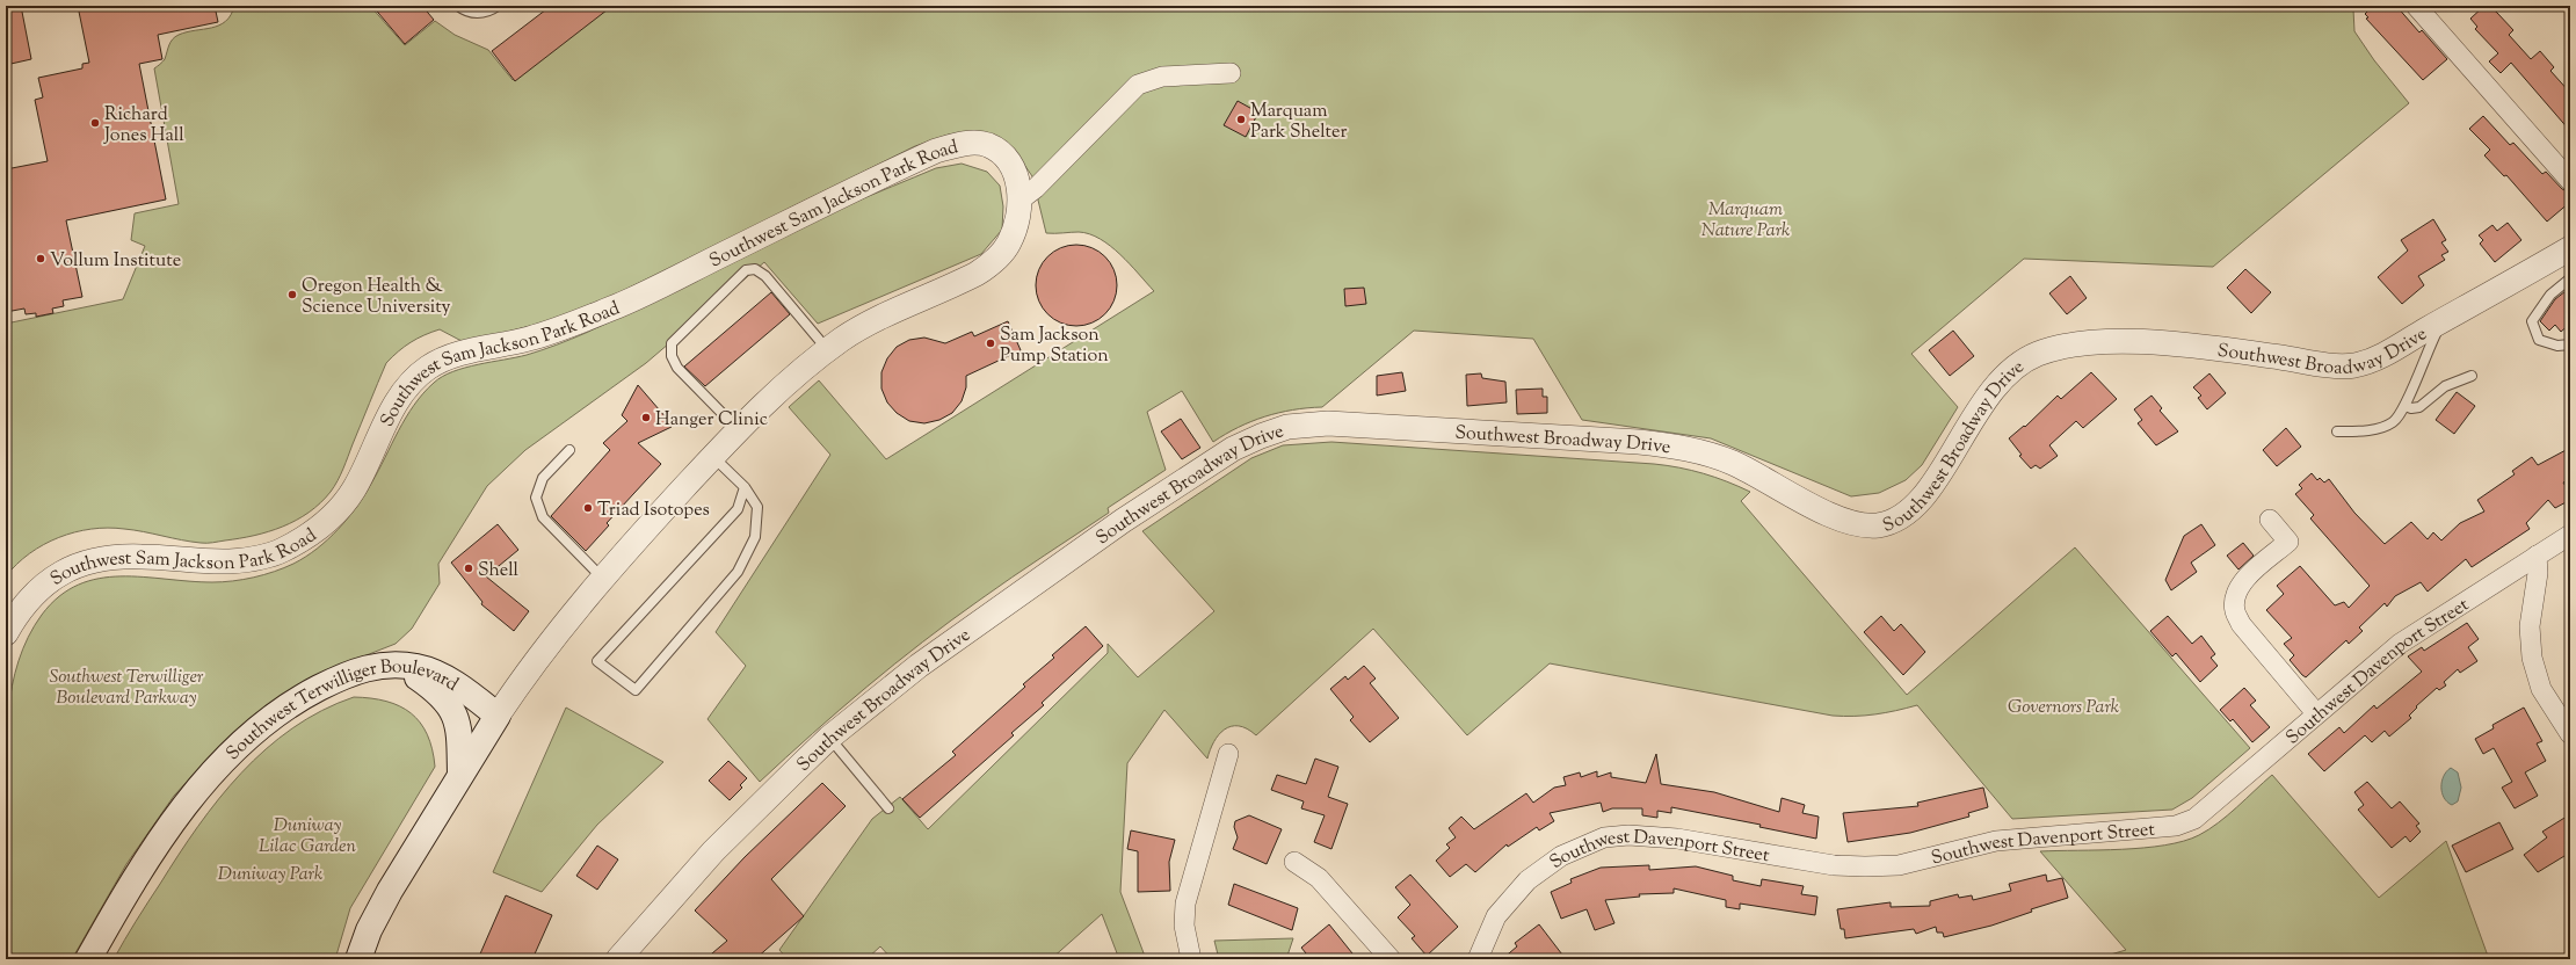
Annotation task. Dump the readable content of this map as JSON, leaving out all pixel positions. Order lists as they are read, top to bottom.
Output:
{
  "streets": {
    "main road": ["Southwest Terwilliger Boulevard"],
    "street": ["Southwest Sam Jackson Park Road", "Southwest Broadway Drive", "Southwest Davenport Street"]
  },
  "crossings": [
    ["Southwest Sam Jackson Park Road", "Southwest Terwilliger Boulevard"]
  ],
  "parks": [
    "Marquam Nature Park",
    "Southwest Terwilliger Boulevard Parkway",
    "Governors Park",
    "Duniway Lilac Garden",
    "Duniway Park"
  ],
  "places": [
    "Marquam Park Shelter",
    "Richard Jones Hall",
    "Vollum Institute",
    "Oregon Health & Science University",
    "Sam Jackson Pump Station",
    "Hanger Clinic",
    "Triad Isotopes",
    "Shell"
  ]
}
